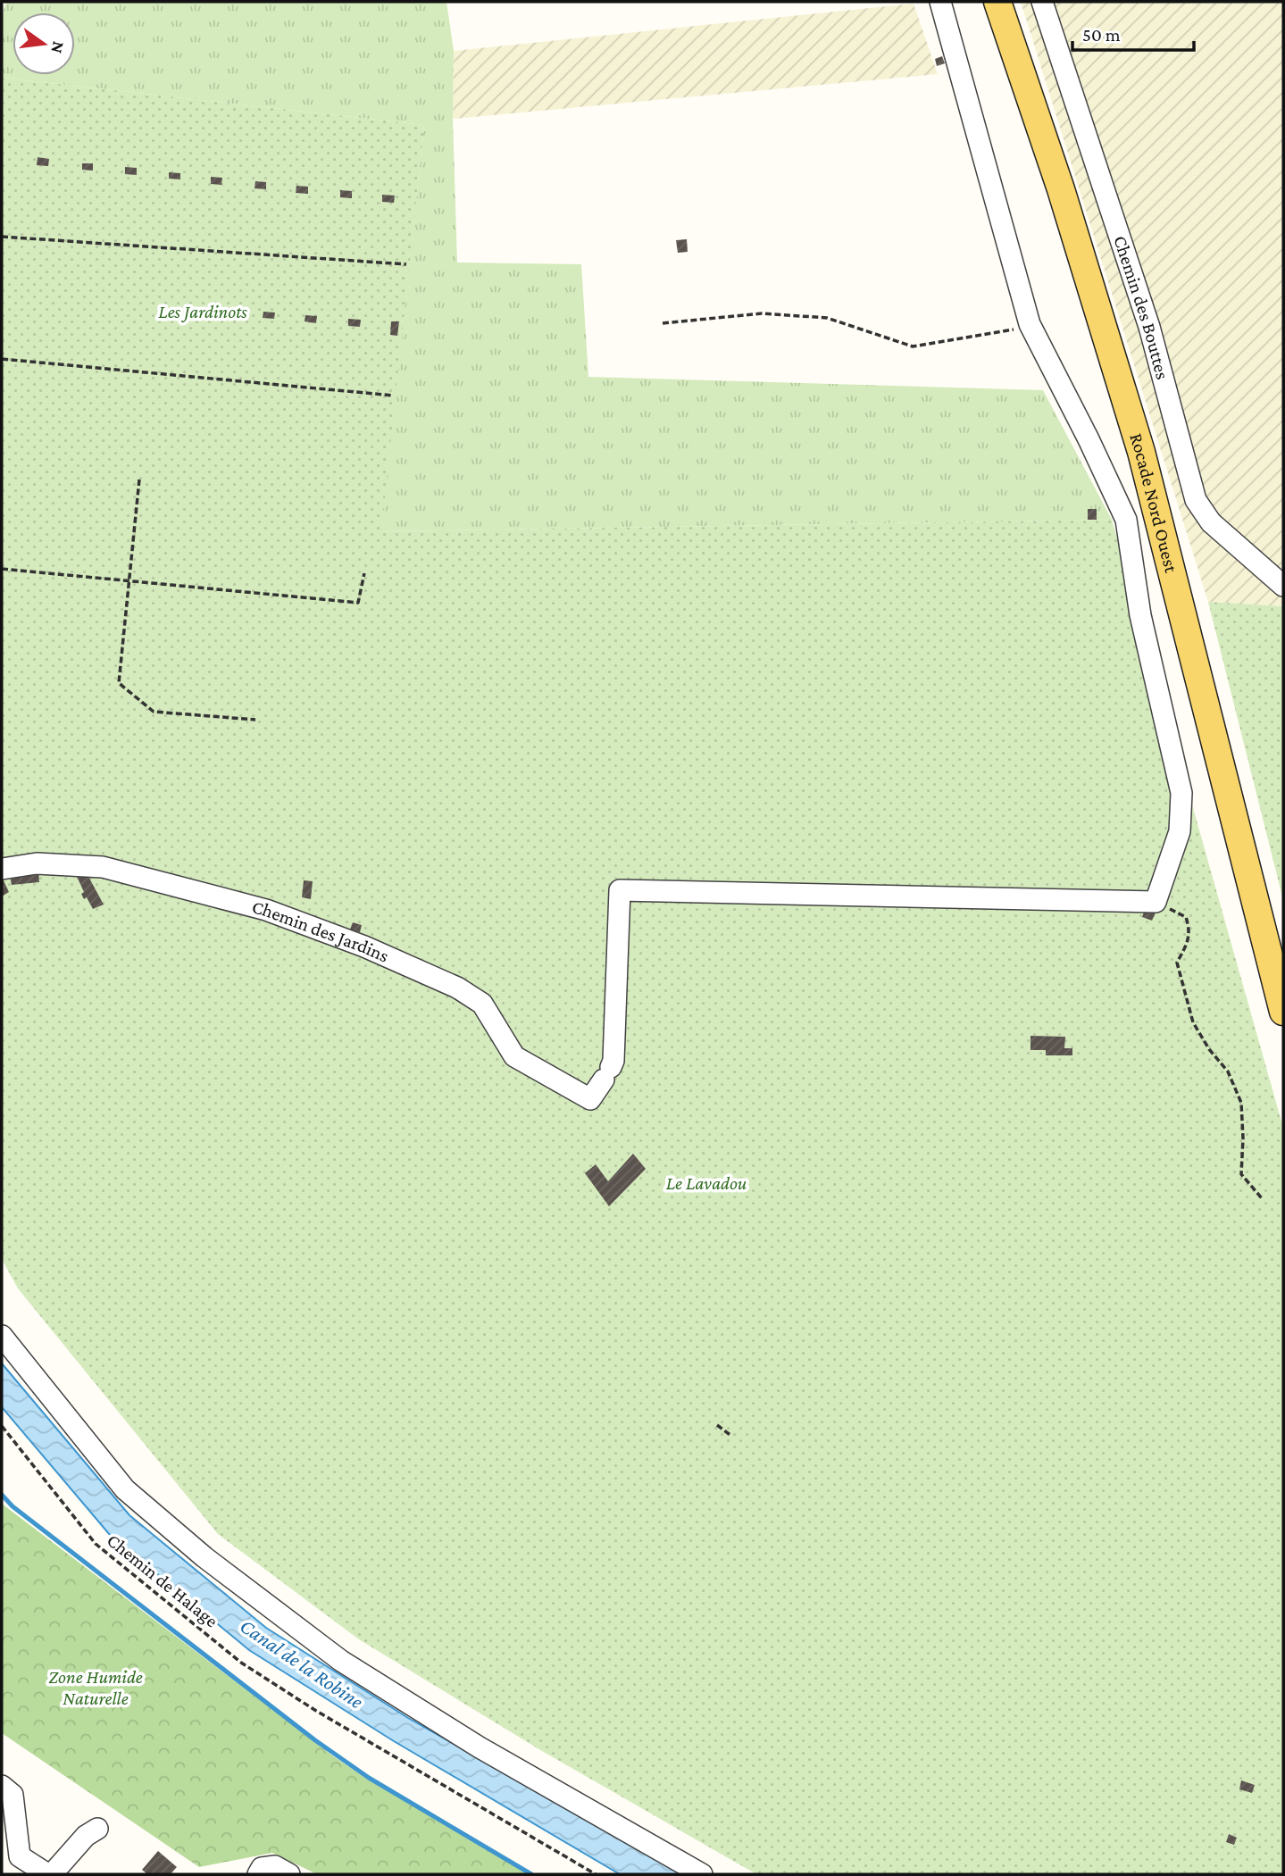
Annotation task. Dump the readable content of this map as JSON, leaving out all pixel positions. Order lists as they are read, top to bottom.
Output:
{
  "streets": {
    "main road": ["Rocade Nord Ouest"],
    "street": ["Chemin des Bouttes", "Chemin des Jardins"],
    "path": ["Chemin de Halage"]
  },
  "water": ["Canal de la Robine"],
  "parks": ["Les Jardinots", "Le Lavadou", "Zone Humide Naturelle"],
  "scale_bar": "50 m",
  "north": "right"
}
